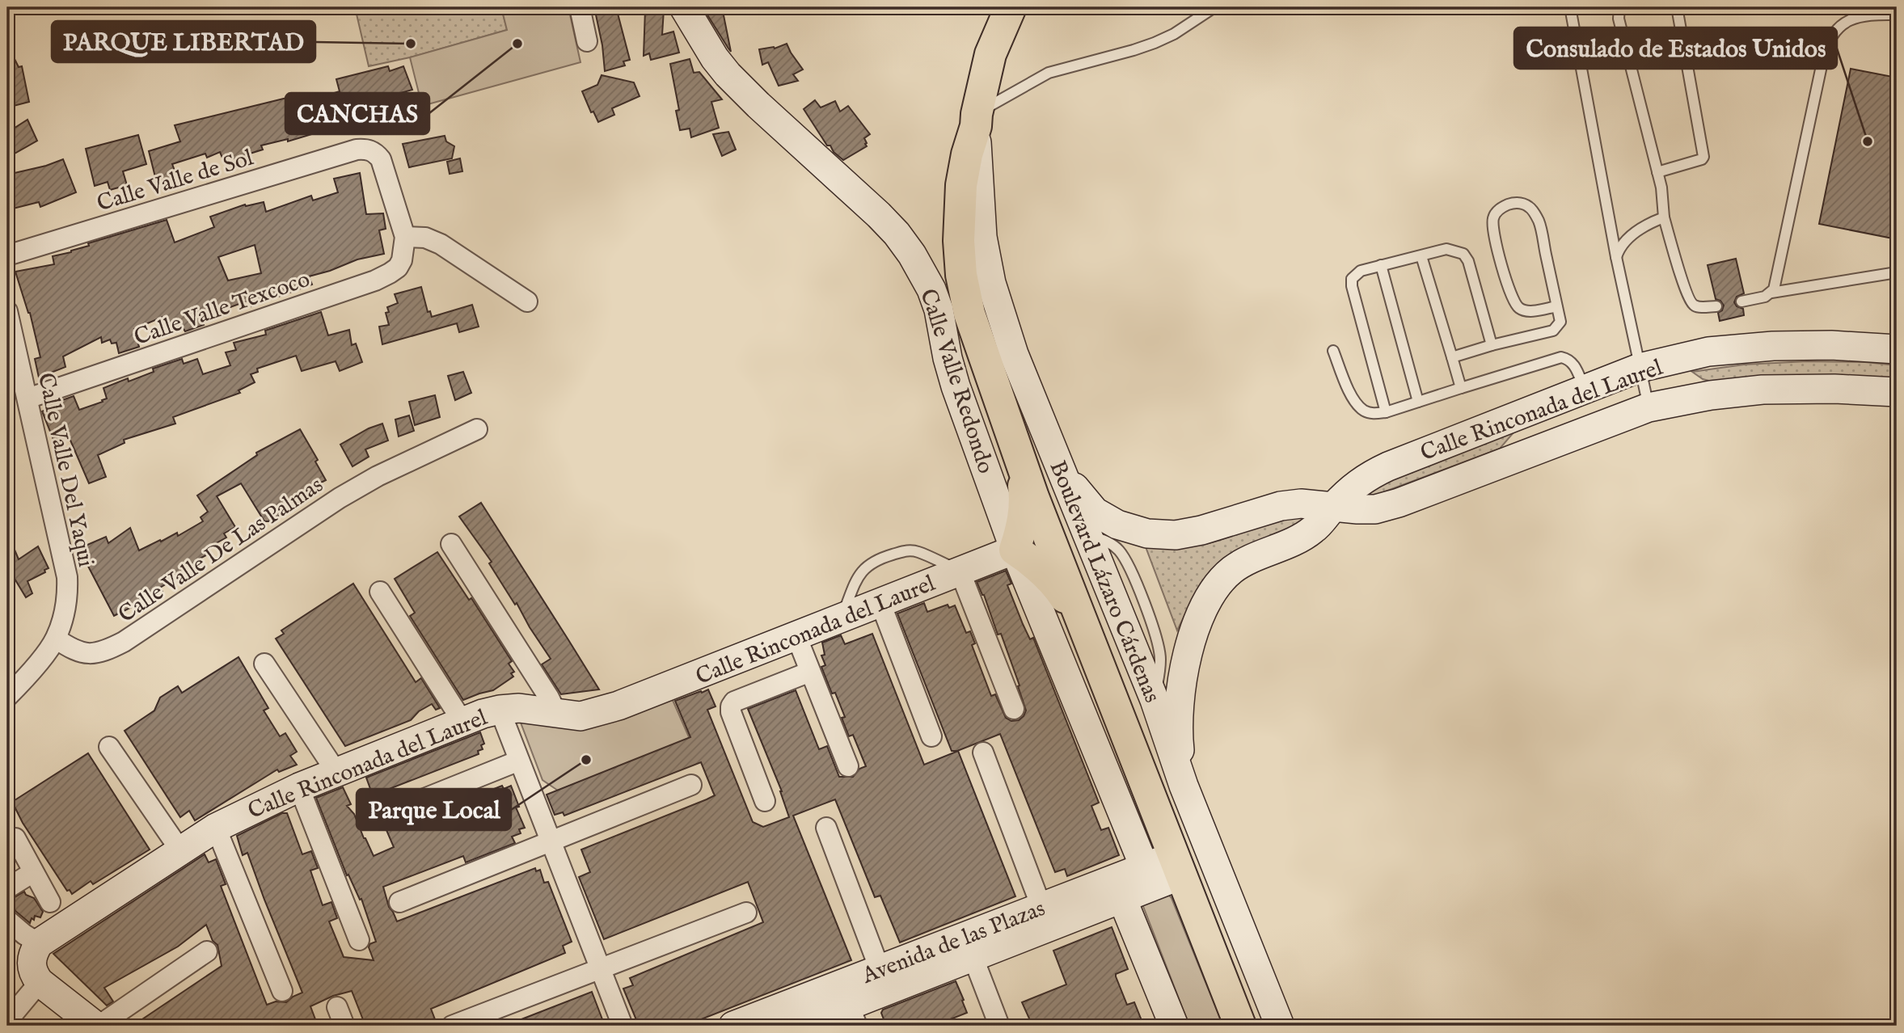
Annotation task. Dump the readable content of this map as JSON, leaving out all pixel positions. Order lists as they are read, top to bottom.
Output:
{
  "streets": {
    "highway": ["Boulevard Lázaro Cárdenas"],
    "street": [
      "Calle Valle de Sol",
      "Calle Valle Texcoco",
      "Calle Valle Redondo",
      "Calle Rinconada del Laurel",
      "Calle Valle Del Yaqui",
      "Calle Valle De Las Palmas",
      "Avenida de las Plazas"
    ]
  },
  "crossings": [
    ["Calle Valle de Sol", "Calle Valle Texcoco"],
    ["Calle Valle Texcoco", "Calle Valle Del Yaqui"],
    ["Calle Valle Redondo", "Calle Rinconada del Laurel"],
    ["Calle Valle Redondo", "Boulevard Lázaro Cárdenas"],
    ["Calle Valle Redondo", "Avenida de las Plazas"],
    ["Calle Rinconada del Laurel", "Boulevard Lázaro Cárdenas"],
    ["Calle Valle Del Yaqui", "Calle Valle De Las Palmas"],
    ["Boulevard Lázaro Cárdenas", "Avenida de las Plazas"]
  ],
  "places": [
    "PARQUE LIBERTAD",
    "CANCHAS",
    "Consulado de Estados Unidos",
    "Parque Local"
  ]
}
